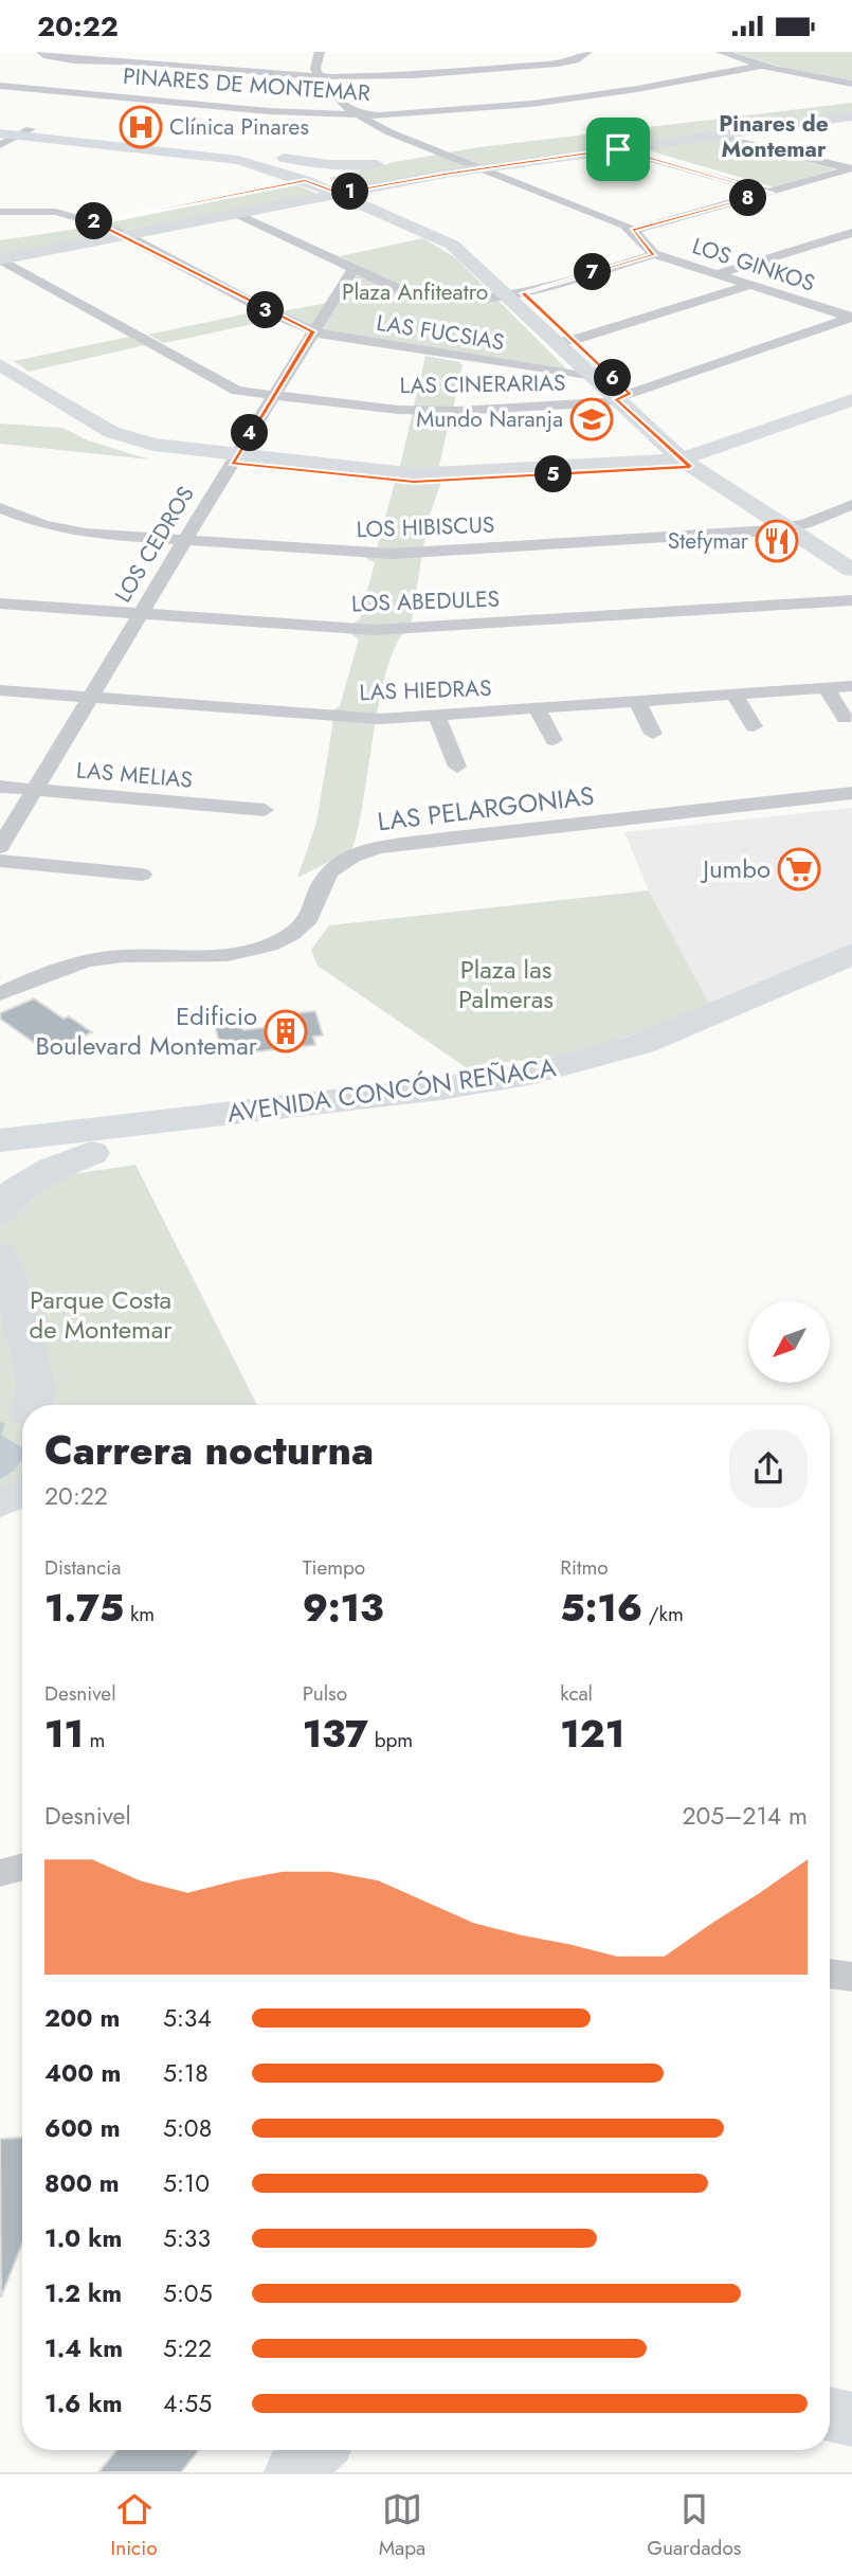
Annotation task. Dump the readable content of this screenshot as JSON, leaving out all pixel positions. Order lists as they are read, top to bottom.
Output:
{
  "streets": {
    "main road": ["AVENIDA CONCÓN REÑACA"],
    "street": [
      "PINARES DE MONTEMAR",
      "LOS GINKOS",
      "LAS FUCSIAS",
      "LAS CINERARIAS",
      "LOS HIBISCUS",
      "LOS CEDROS",
      "LOS ABEDULES",
      "LAS HIEDRAS",
      "LAS MELIAS",
      "LAS PELARGONIAS"
    ]
  },
  "crossings": [
    ["PINARES DE MONTEMAR", "LOS GINKOS"],
    ["LOS GINKOS", "LAS CINERARIAS"],
    ["LAS FUCSIAS", "LOS CEDROS"],
    ["LAS CINERARIAS", "LOS CEDROS"],
    ["LOS HIBISCUS", "LOS CEDROS"],
    ["LOS CEDROS", "LOS ABEDULES"],
    ["LOS CEDROS", "LAS HIEDRAS"],
    ["LOS CEDROS", "LAS MELIAS"]
  ],
  "districts": ["Pinares de Montemar"],
  "parks": ["Plaza Anfiteatro", "Plaza las Palmeras", "Parque Costa de Montemar"],
  "places": {
    "hospital": ["Clínica Pinares"],
    "school or university": ["Mundo Naranja"],
    "restaurant": ["Stefymar"],
    "supermarket": ["Jumbo"],
    "building": ["Edificio Boulevard Montemar"]
  },
  "north": "bottom left",
  "page": {
    "status": "20:22",
    "pins": [
      "1",
      "8",
      "2",
      "7",
      "3",
      "6",
      "4",
      "5"
    ],
    "heading": ["Carrera nocturna", "20:22"],
    "stats": [
      ["Distancia", "1.75 km"],
      ["Tiempo", "9:13"],
      ["Ritmo", "5:16 /km"],
      ["Desnivel", "11 m"],
      ["Pulso", "137 bpm"],
      ["kcal", "121"]
    ],
    "chart": ["Desnivel", "205–214 m"],
    "list": [
      {
        "name": "200 m",
        "note": "5:34"
      },
      {
        "name": "400 m",
        "note": "5:18"
      },
      {
        "name": "600 m",
        "note": "5:08"
      },
      {
        "name": "800 m",
        "note": "5:10"
      },
      {
        "name": "1.0 km",
        "note": "5:33"
      },
      {
        "name": "1.2 km",
        "note": "5:05"
      },
      {
        "name": "1.4 km",
        "note": "5:22"
      },
      {
        "name": "1.6 km",
        "note": "4:55"
      }
    ],
    "tabs": ["Inicio", "Mapa", "Guardados"]
  }
}
